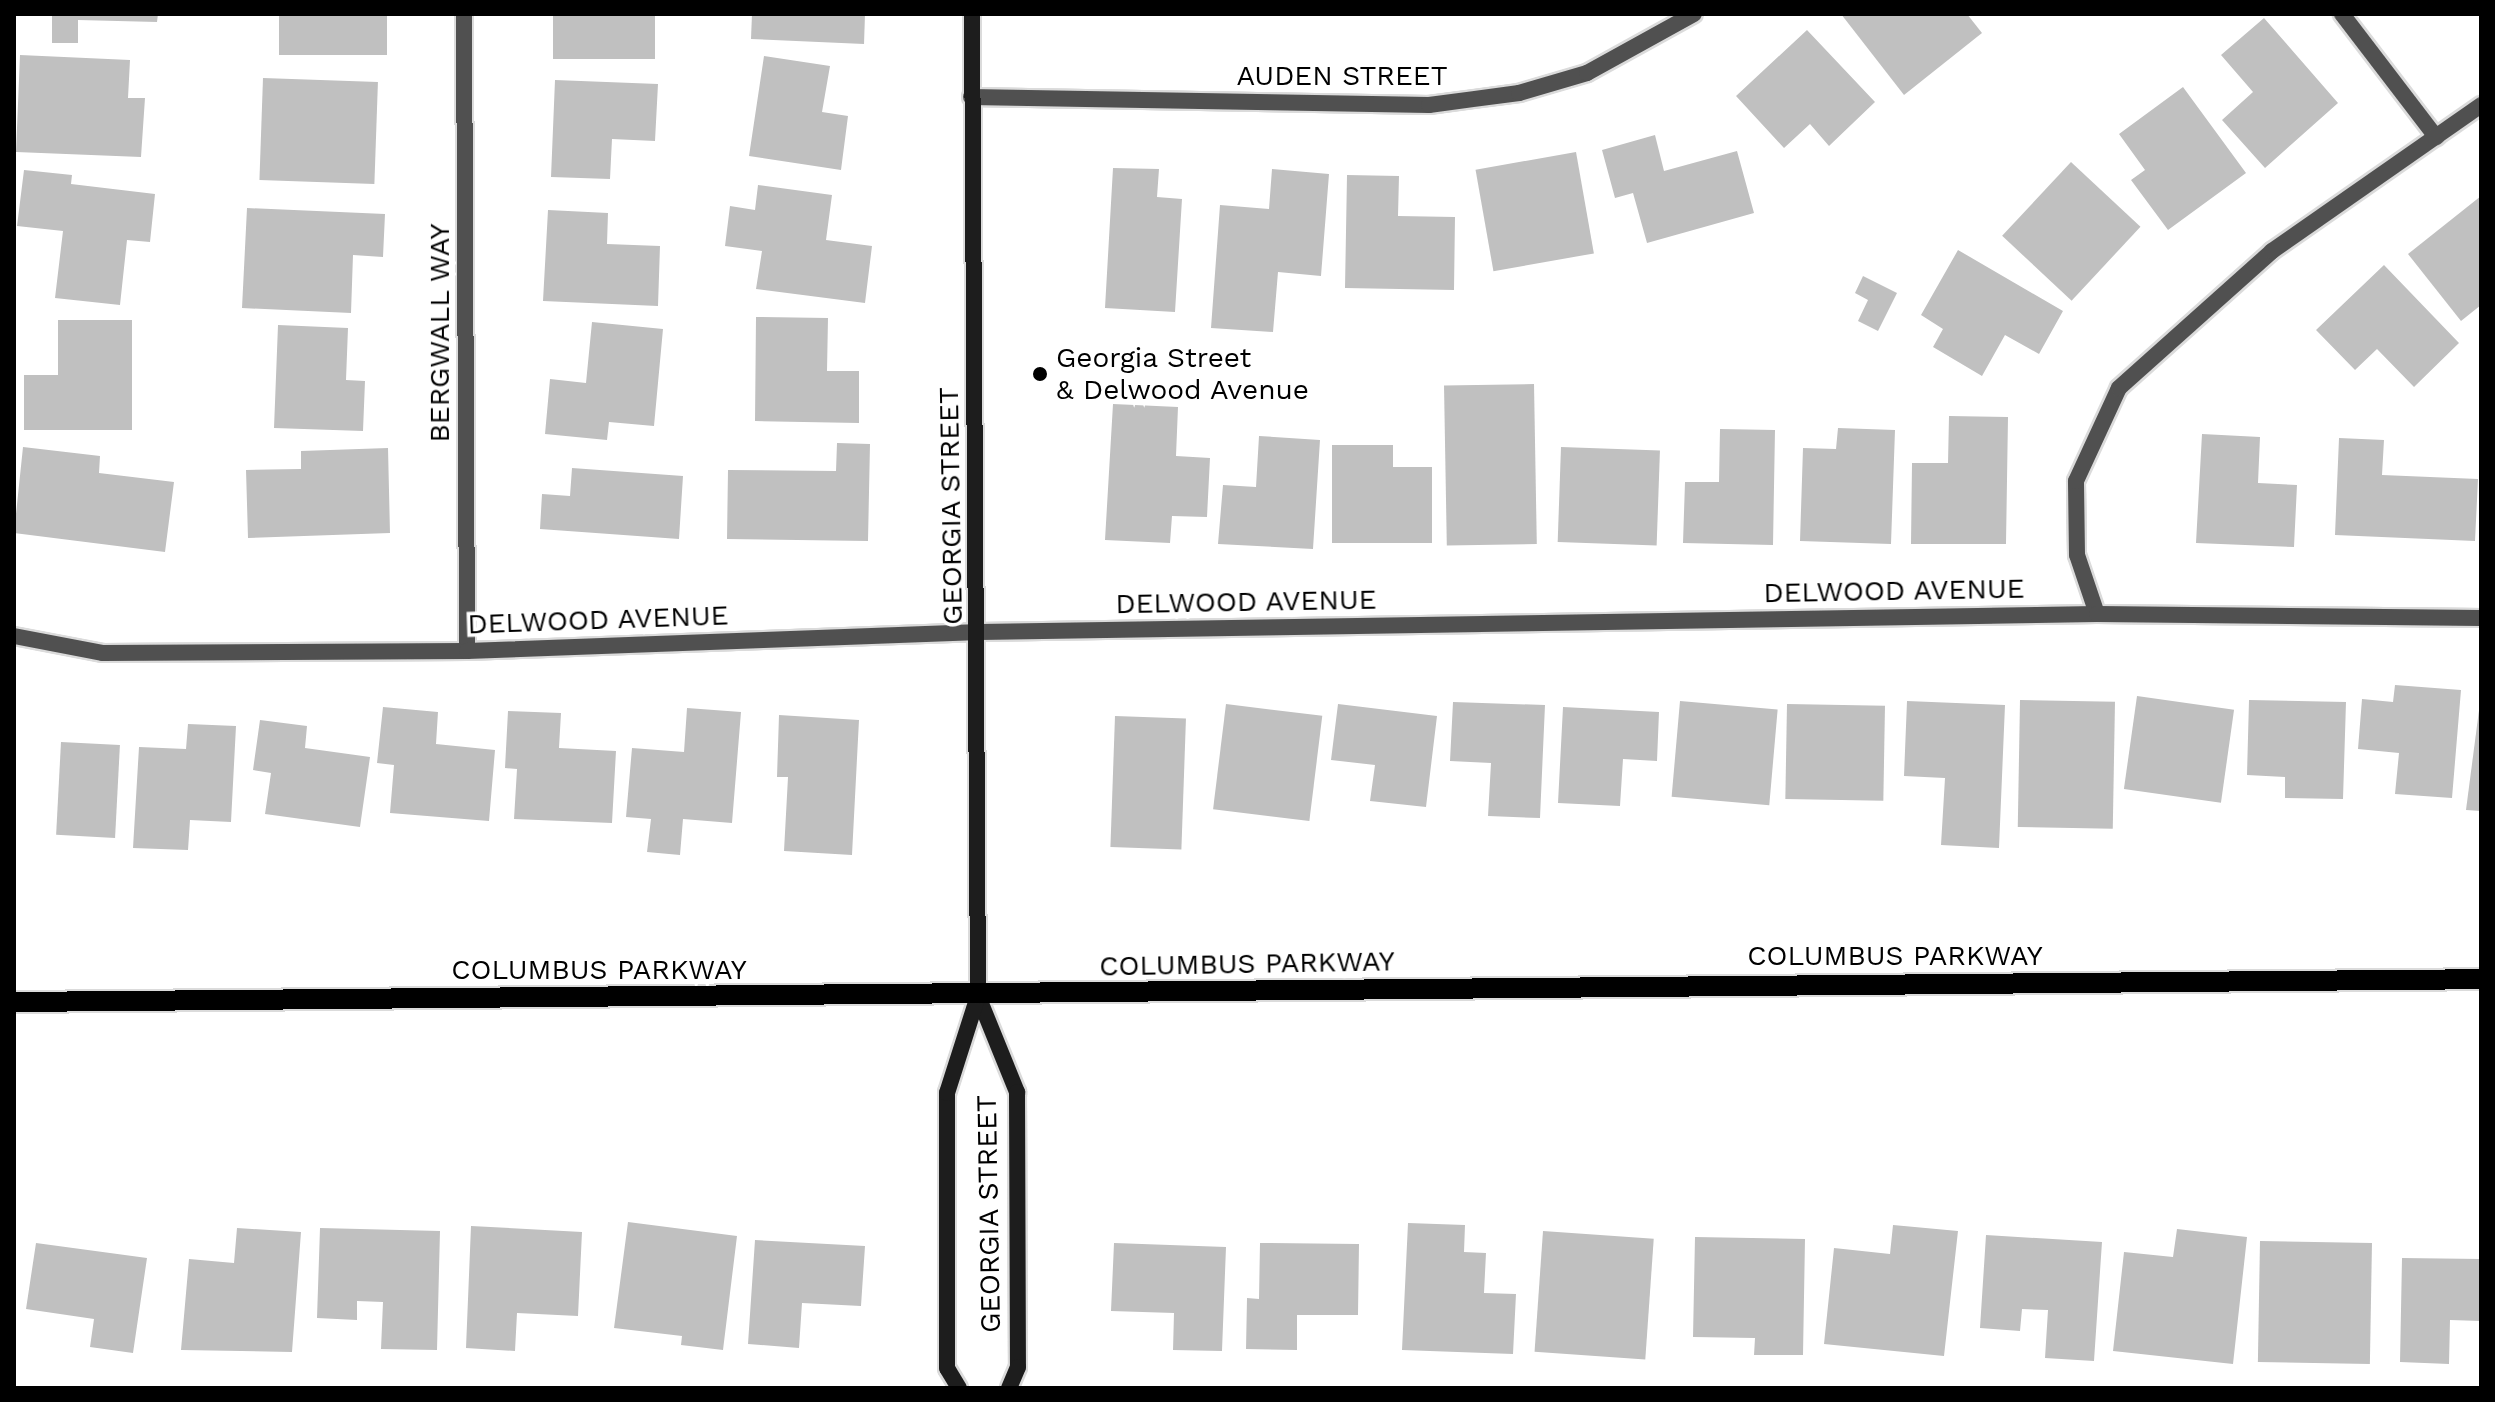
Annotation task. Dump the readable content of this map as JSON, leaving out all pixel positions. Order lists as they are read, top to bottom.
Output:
{
  "streets": {
    "main road": ["GEORGIA STREET", "COLUMBUS PARKWAY"],
    "street": ["AUDEN STREET", "BERGWALL WAY", "DELWOOD AVENUE"]
  },
  "crossings": [
    ["AUDEN STREET", "GEORGIA STREET"],
    ["BERGWALL WAY", "DELWOOD AVENUE"],
    ["GEORGIA STREET", "DELWOOD AVENUE"],
    ["GEORGIA STREET", "COLUMBUS PARKWAY"]
  ],
  "places": ["Georgia Street & Delwood Avenue"]
}
